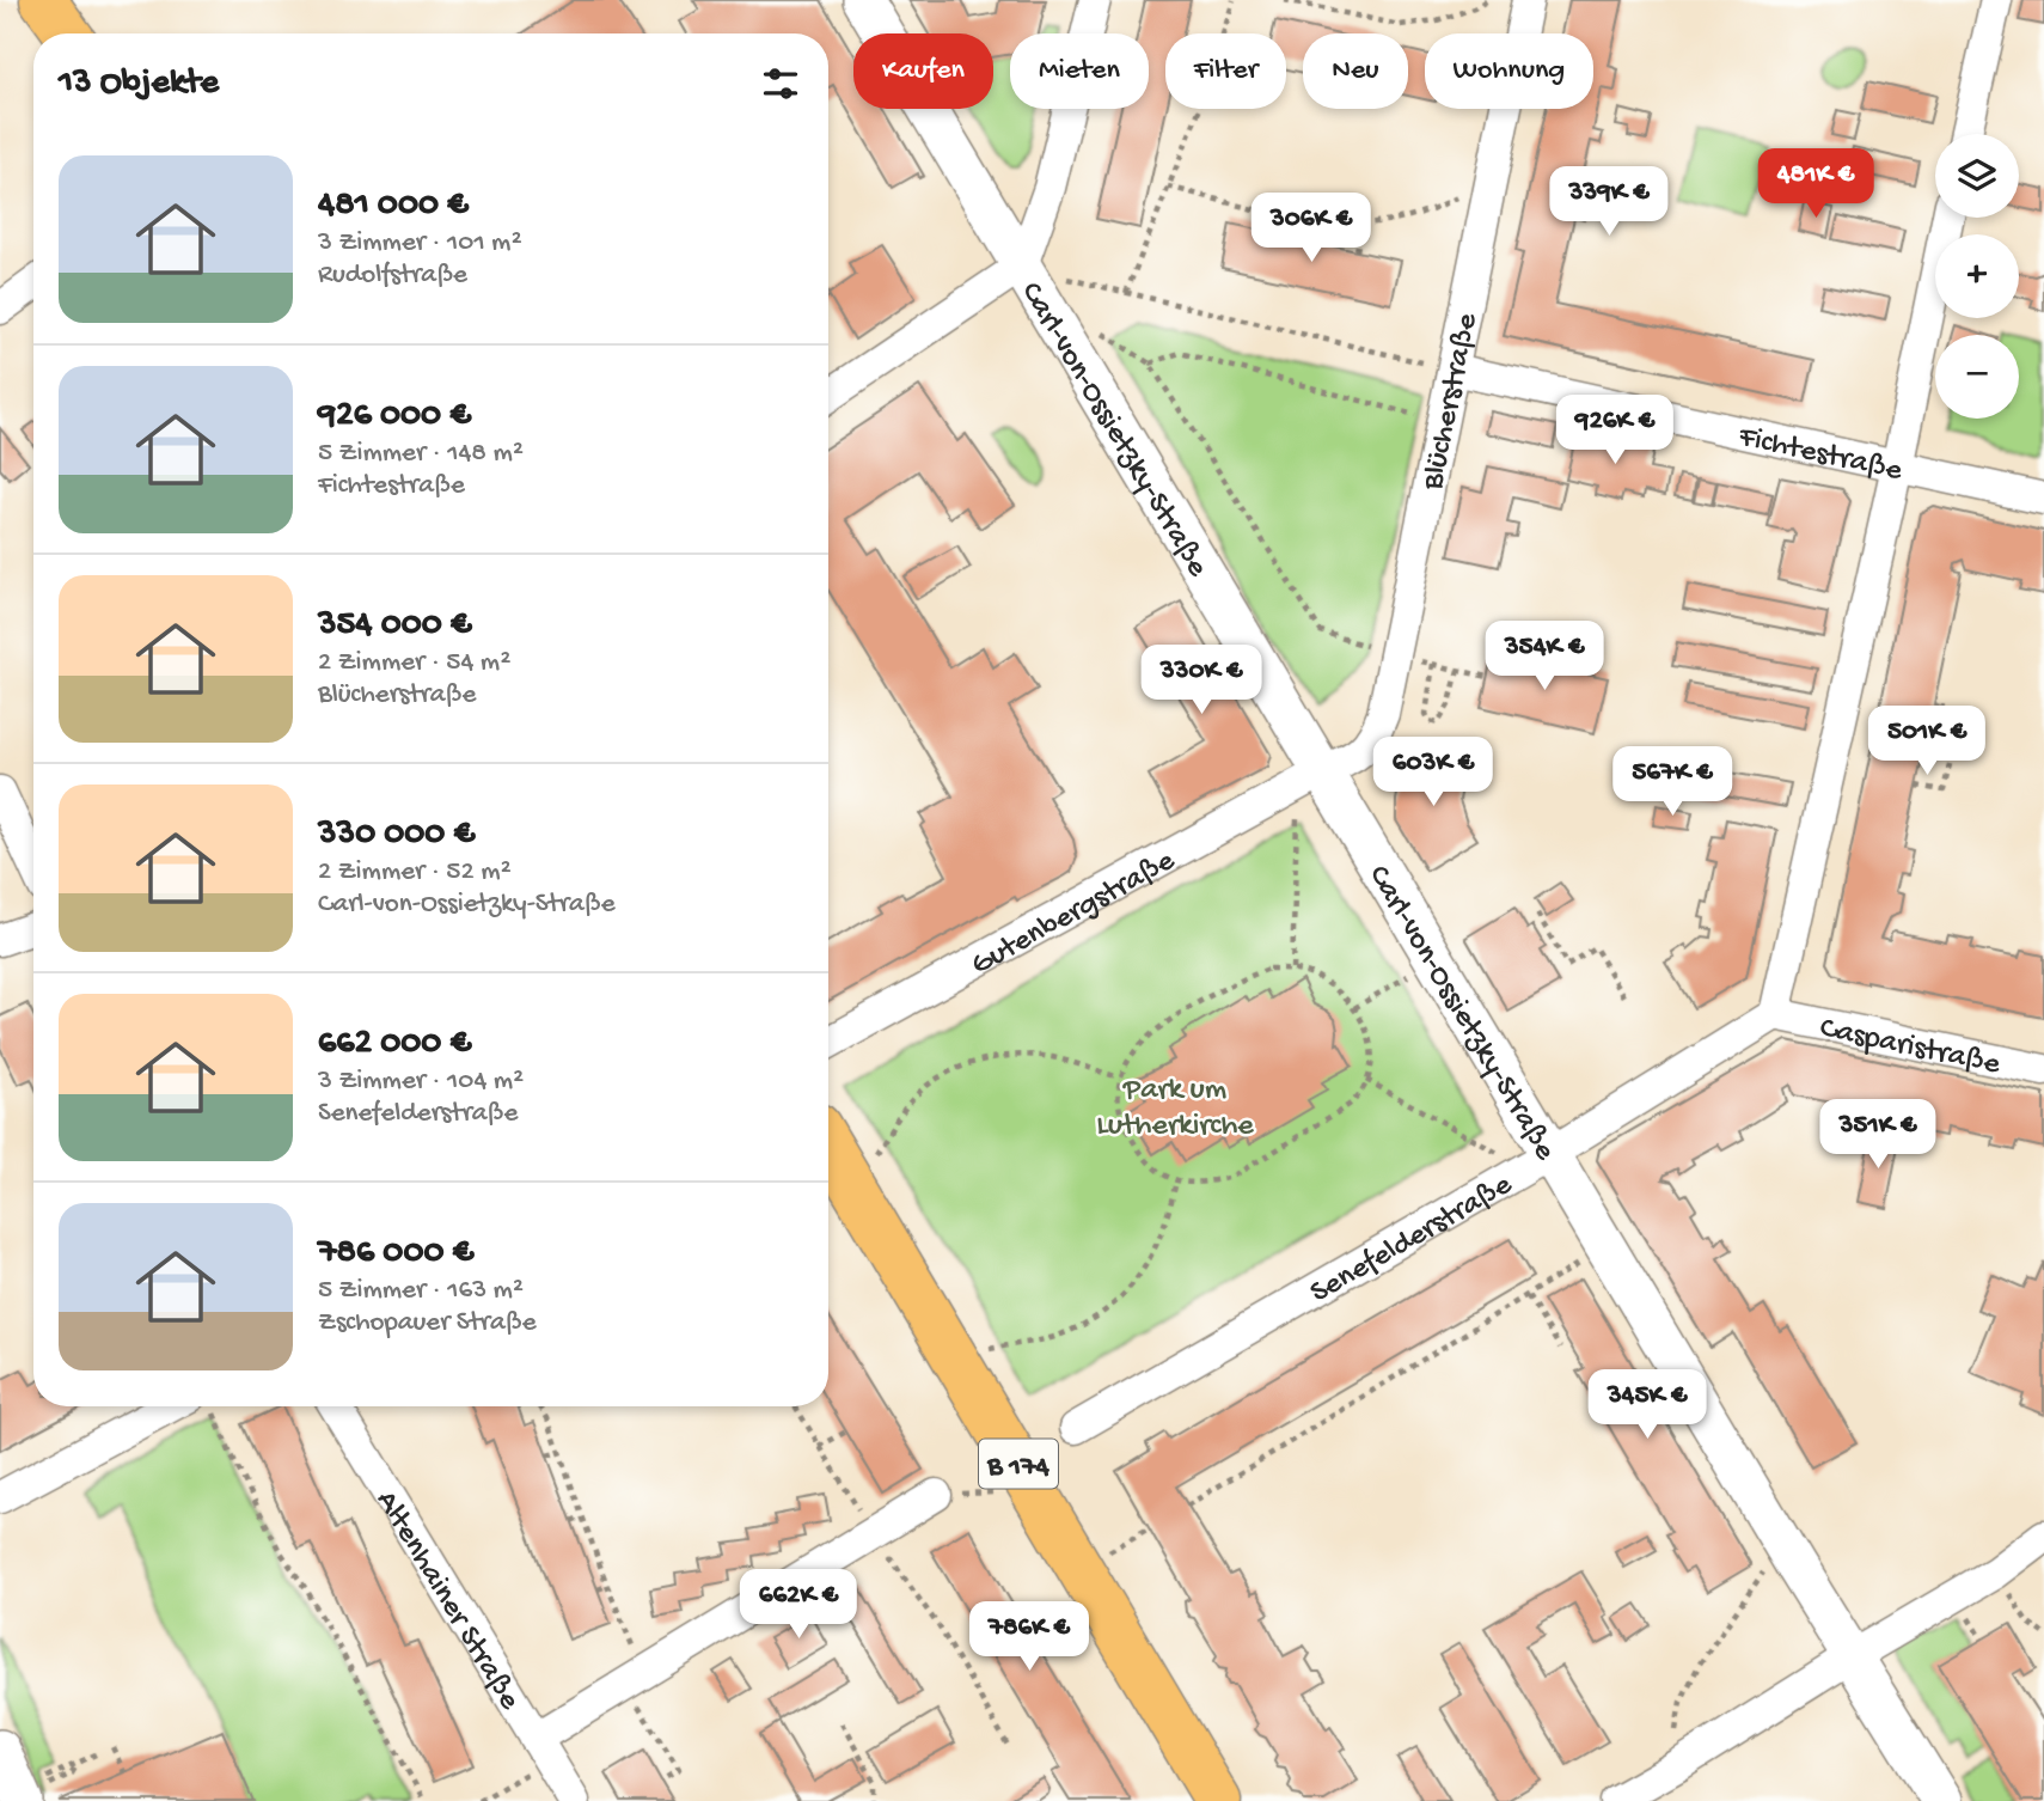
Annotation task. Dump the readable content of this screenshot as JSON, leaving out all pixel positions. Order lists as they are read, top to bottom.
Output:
{
  "streets": {
    "main road": ["B 174"],
    "street": [
      "Blücherstraße",
      "Carl-von-Ossietzky-Straße",
      "Fichtestraße",
      "Gutenbergstraße",
      "Casparistraße",
      "Senefelderstraße",
      "Altenhainer Straße"
    ]
  },
  "crossings": [
    ["Blücherstraße", "Carl-von-Ossietzky-Straße"],
    ["Blücherstraße", "Fichtestraße"],
    ["Blücherstraße", "Gutenbergstraße"],
    ["Carl-von-Ossietzky-Straße", "Gutenbergstraße"],
    ["Carl-von-Ossietzky-Straße", "Senefelderstraße"],
    ["Casparistraße", "Senefelderstraße"]
  ],
  "parks": ["Park um Lutherkirche"],
  "page": {
    "chip": [
      "Kaufen",
      "Mieten",
      "Filter",
      "Neu",
      "Wohnung"
    ],
    "heading": "13 Objekte",
    "map_buttons": ["+", "−"],
    "list": [
      {
        "name": "481 000 €",
        "note": "3 Zimmer · 101 m² · Rudolfstraße"
      },
      {
        "name": "926 000 €",
        "note": "5 Zimmer · 148 m² · Fichtestraße"
      },
      {
        "name": "354 000 €",
        "note": "2 Zimmer · 54 m² · Blücherstraße"
      },
      {
        "name": "330 000 €",
        "note": "2 Zimmer · 52 m² · Carl-von-Ossietzky-Straße"
      },
      {
        "name": "662 000 €",
        "note": "3 Zimmer · 104 m² · Senefelderstraße"
      },
      {
        "name": "786 000 €",
        "note": "5 Zimmer · 163 m² · Zschopauer Straße"
      }
    ],
    "price": [
      "481K €",
      "339K €",
      "306K €",
      "926K €",
      "354K €",
      "330K €",
      "501K €",
      "603K €",
      "567K €",
      "351K €",
      "345K €",
      "662K €",
      "786K €"
    ]
  }
}
